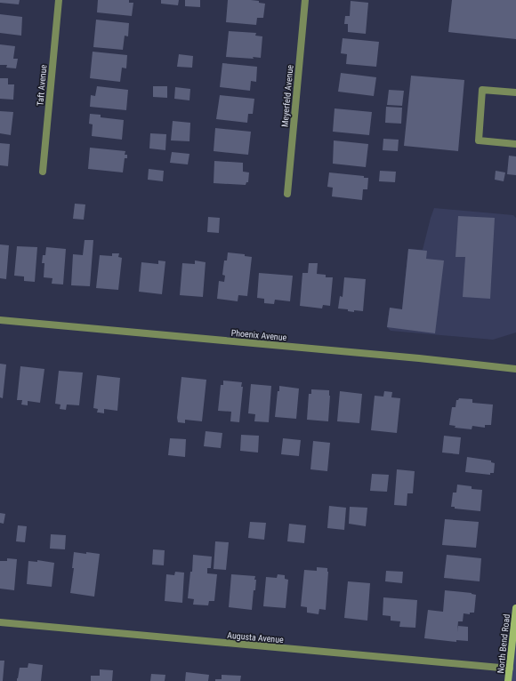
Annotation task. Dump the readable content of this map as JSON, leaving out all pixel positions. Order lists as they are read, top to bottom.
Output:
{
  "streets": {
    "main road": ["North Bend Road"],
    "street": [
      "Taft Avenue",
      "Meyerfeld Avenue",
      "Phoenix Avenue",
      "Augusta Avenue"
    ]
  },
  "crossings": [
    ["Augusta Avenue", "North Bend Road"]
  ]
}
